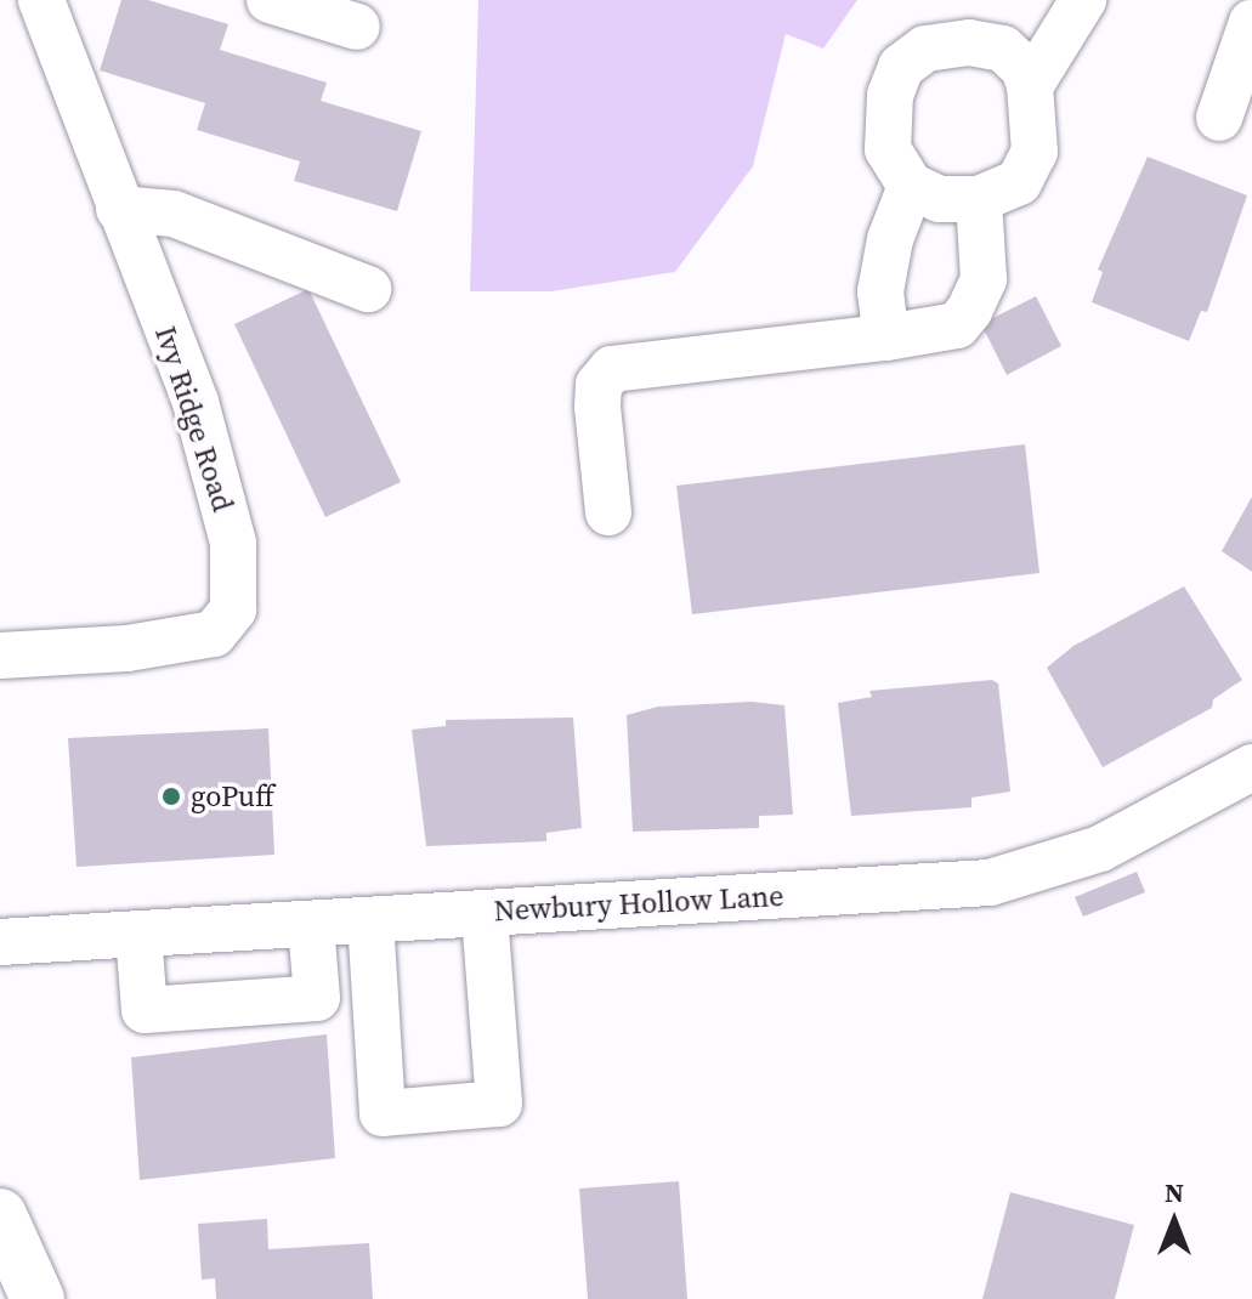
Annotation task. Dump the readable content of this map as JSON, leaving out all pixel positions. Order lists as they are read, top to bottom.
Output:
{
  "streets": {
    "street": ["Ivy Ridge Road", "Newbury Hollow Lane"]
  },
  "places": ["goPuff"],
  "north": "top"
}
